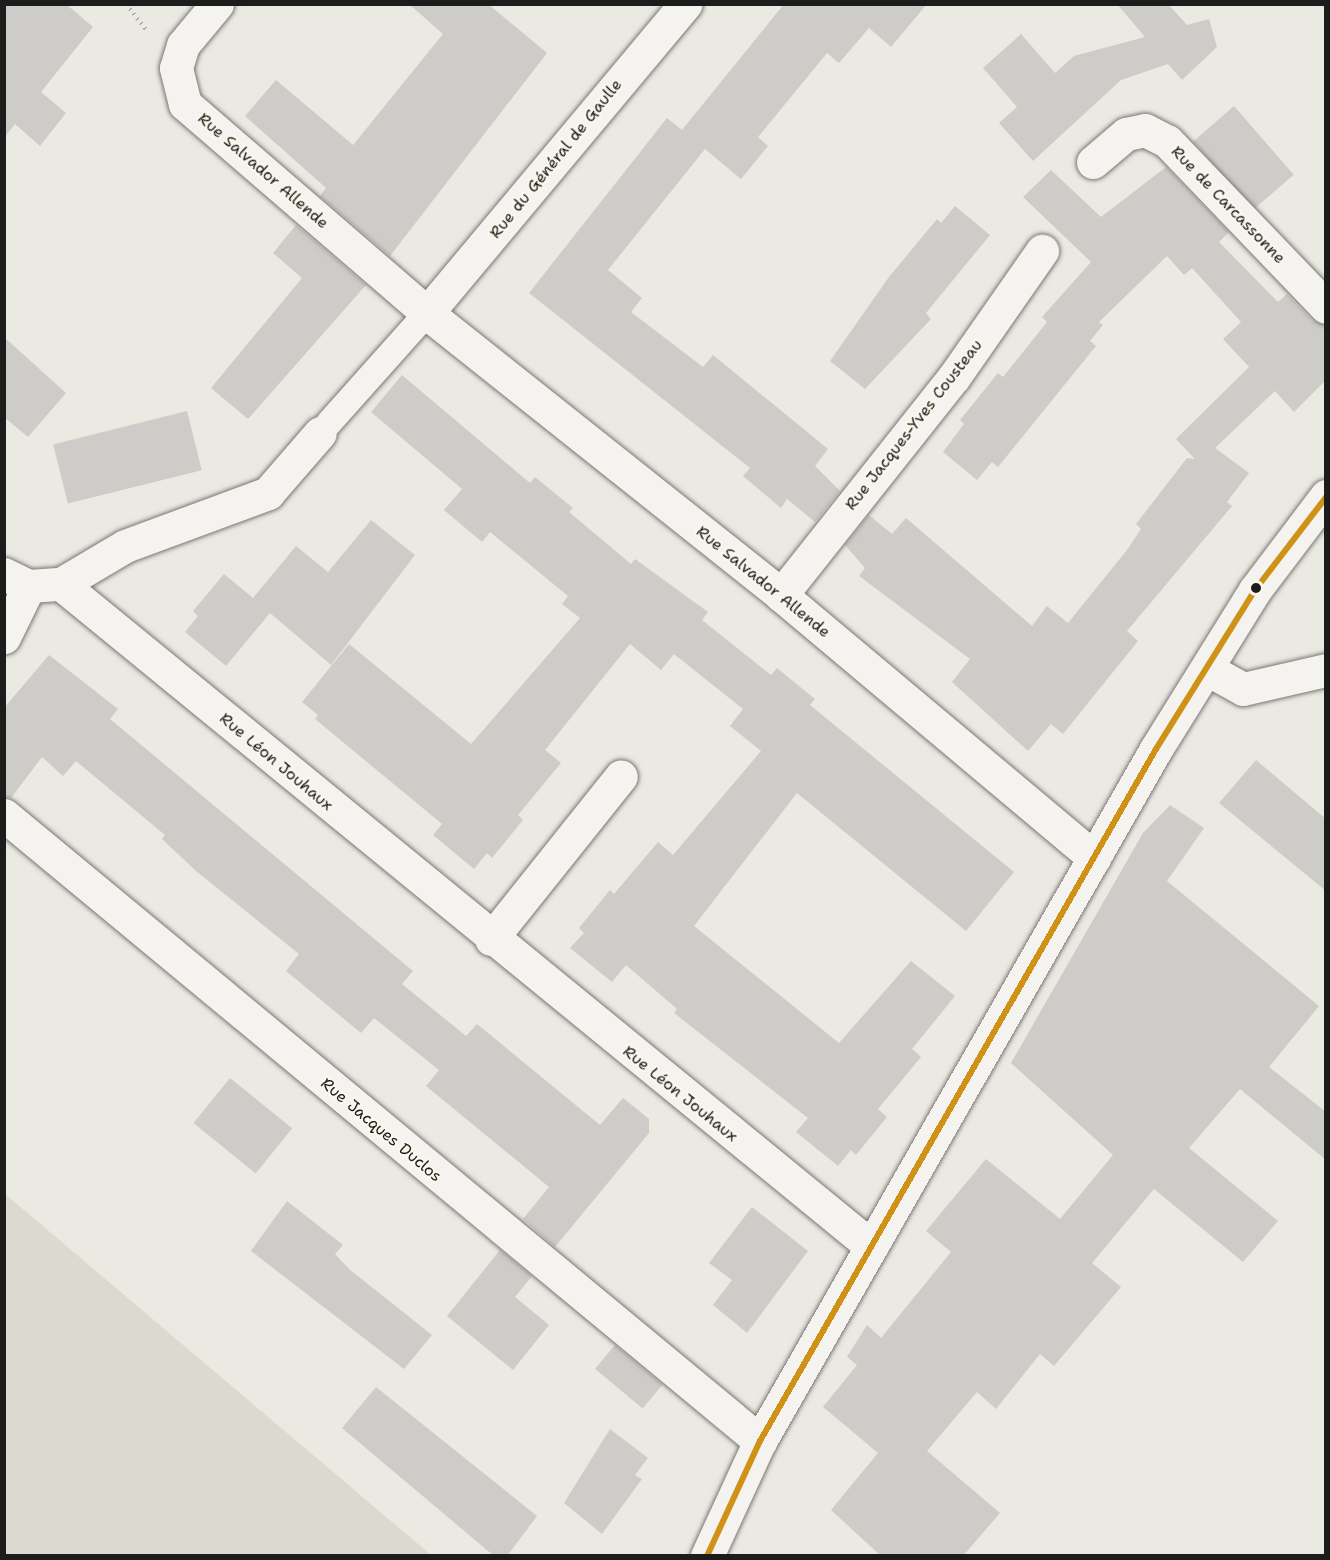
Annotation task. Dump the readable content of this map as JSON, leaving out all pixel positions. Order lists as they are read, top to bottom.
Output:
{
  "streets": {
    "street": [
      "Rue du Général de Gaulle",
      "Rue Salvador Allende",
      "Rue de Carcassonne",
      "Rue Jacques-Yves Cousteau",
      "Rue Léon Jouhaux",
      "Rue Jacques Duclos"
    ]
  },
  "crossings": [
    ["Rue du Général de Gaulle", "Rue Salvador Allende"],
    ["Rue Salvador Allende", "Rue Jacques-Yves Cousteau"]
  ]
}
